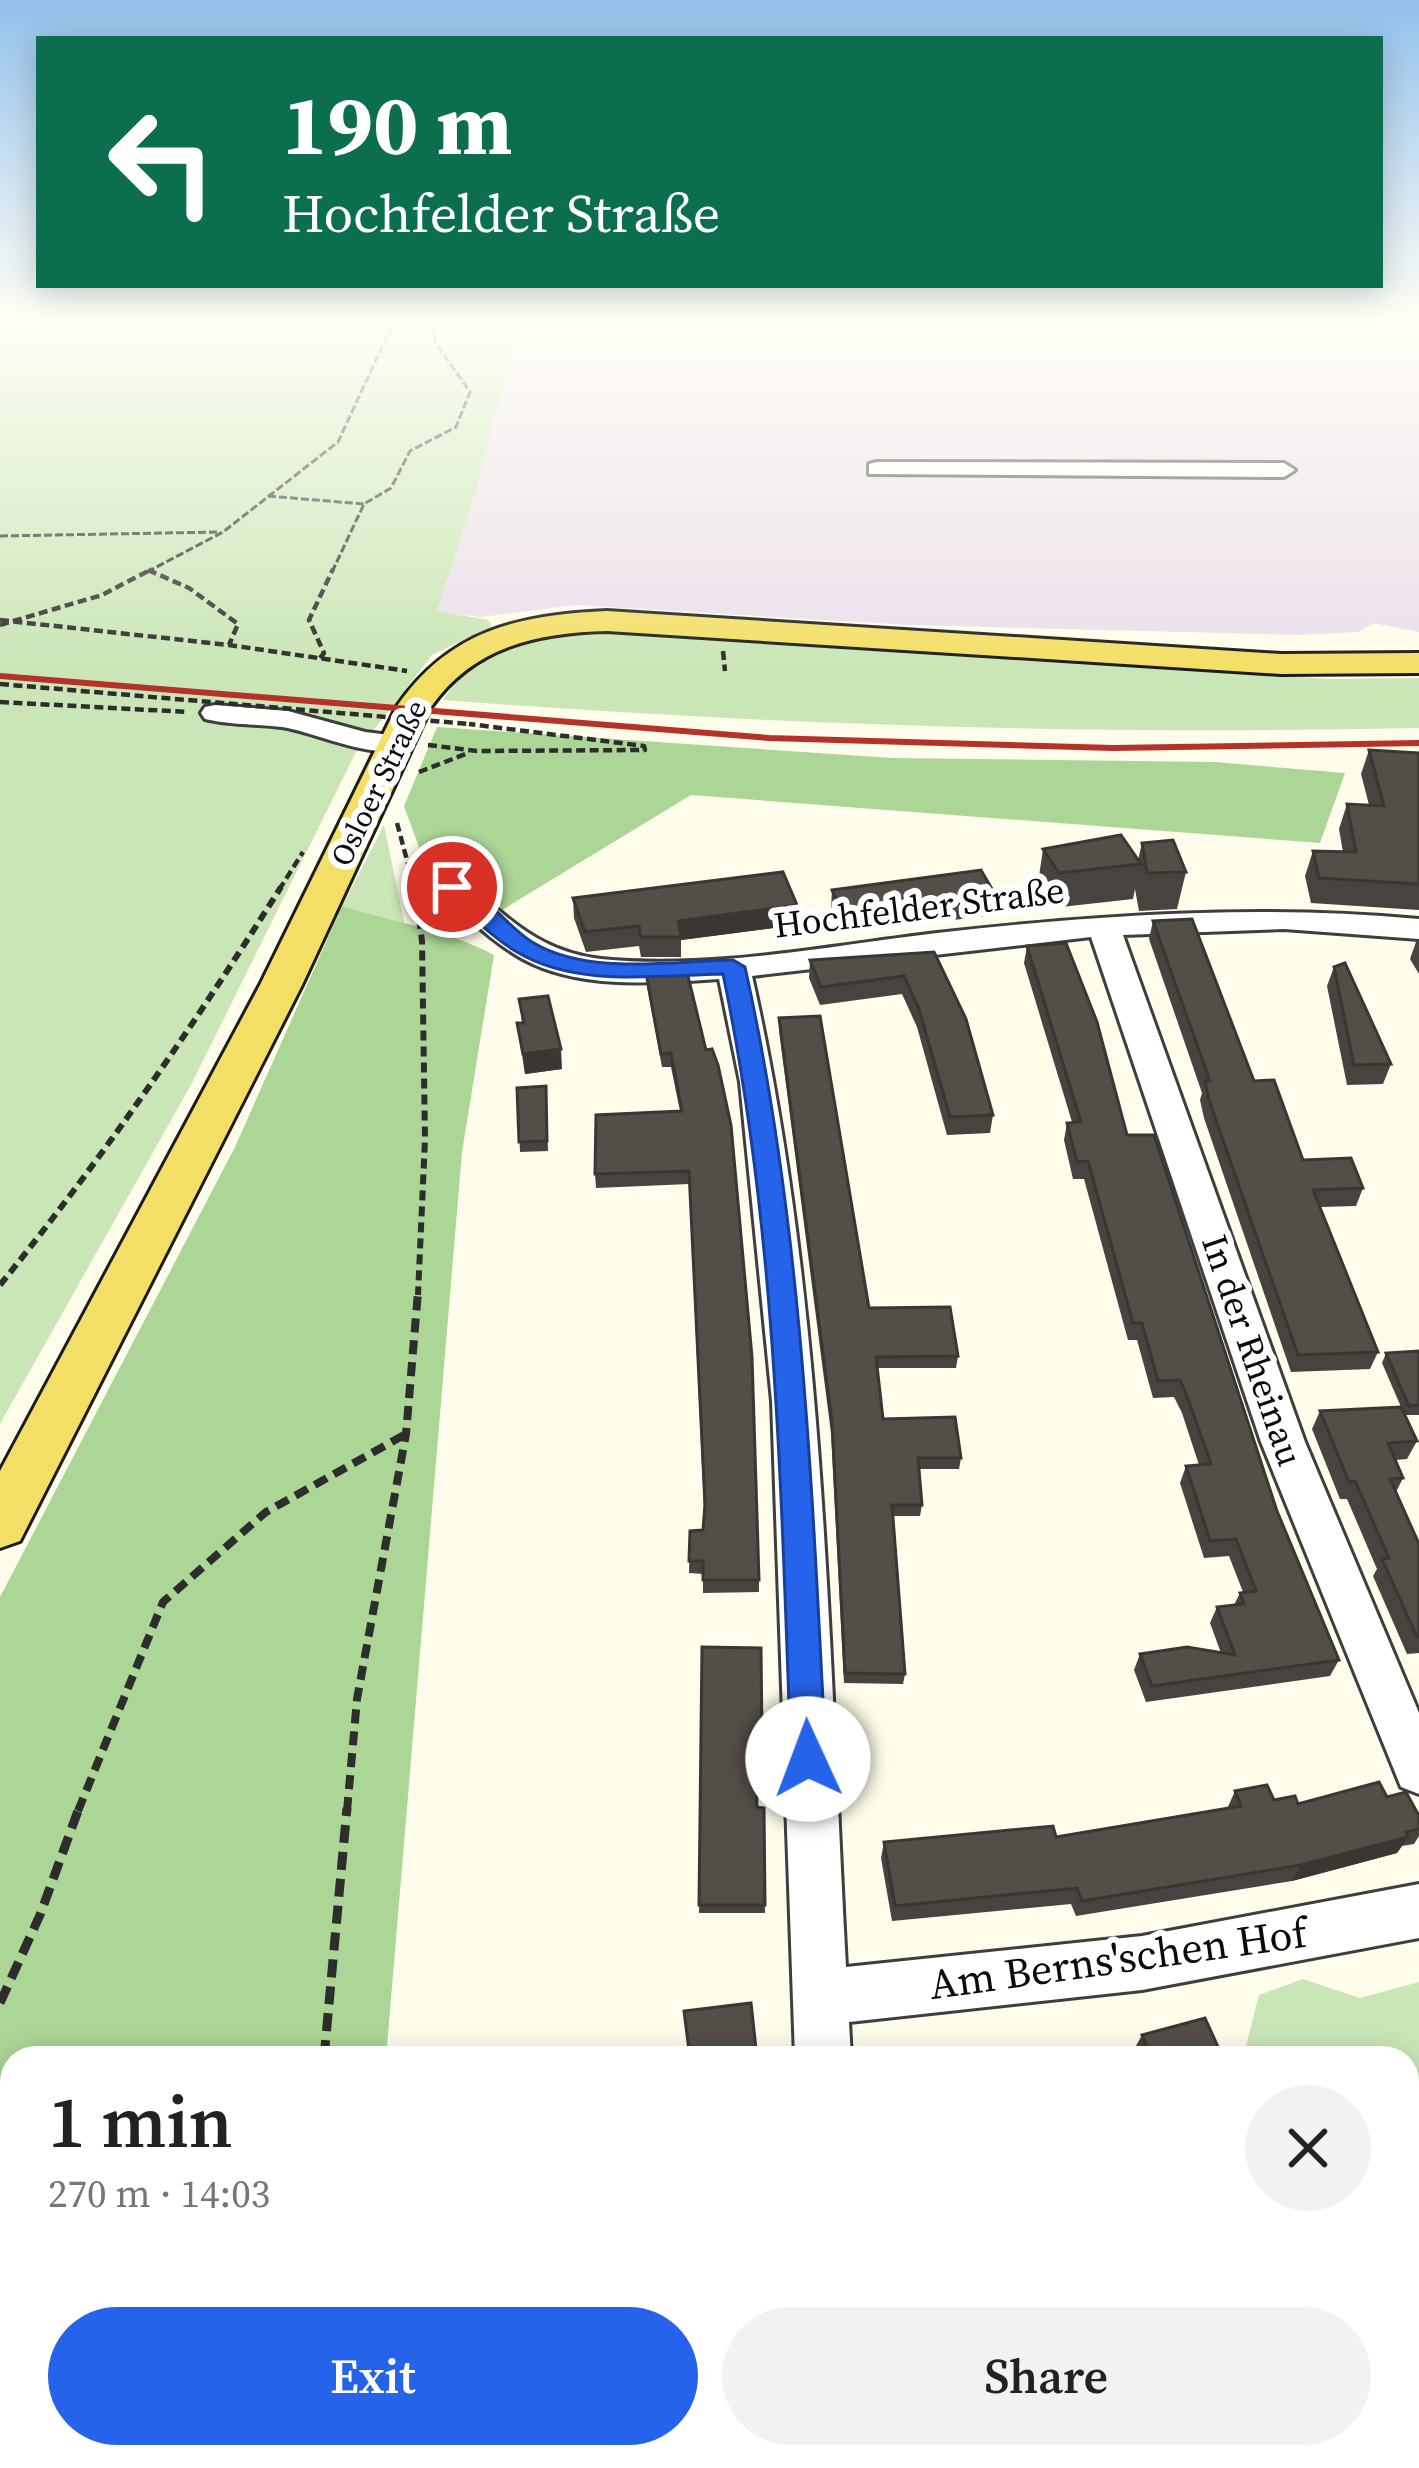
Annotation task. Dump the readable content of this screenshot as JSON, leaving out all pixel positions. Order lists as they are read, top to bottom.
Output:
{
  "streets": {
    "main road": ["Osloer Straße"],
    "street": ["Hochfelder Straße", "In der Rheinau", "Am Berns'schen Hof"]
  },
  "crossings": [
    ["Hochfelder Straße", "In der Rheinau"]
  ],
  "page": {
    "turn": ["190 m", "Hochfelder Straße"],
    "heading": ["1 min", "270 m · 14:03"],
    "buttons": ["Exit", "Share"]
  }
}
